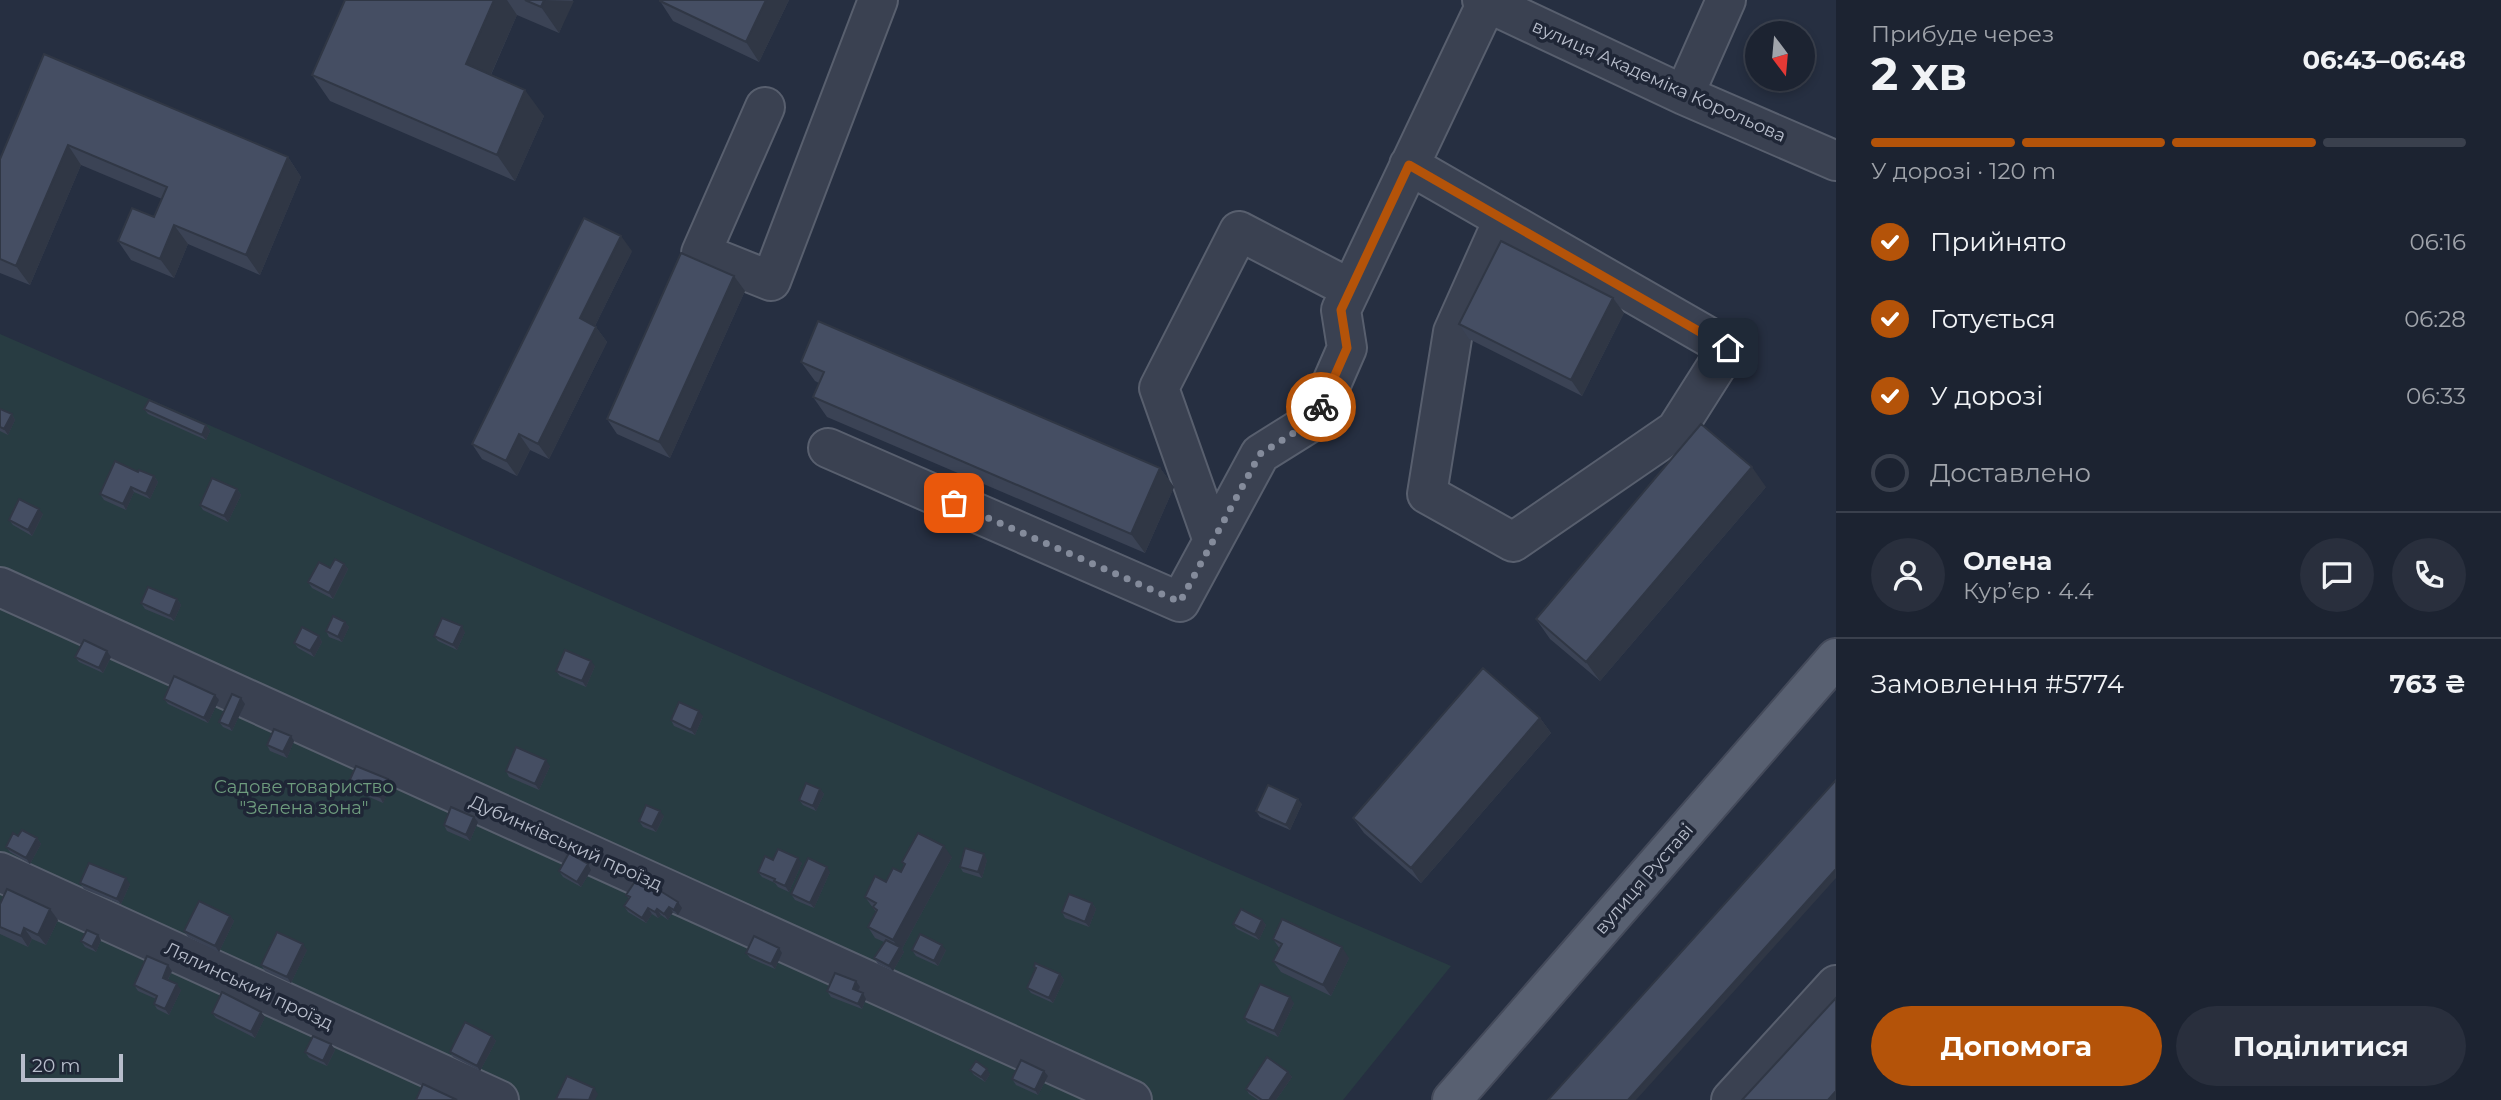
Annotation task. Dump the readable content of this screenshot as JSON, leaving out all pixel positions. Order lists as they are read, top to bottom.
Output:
{
  "streets": {
    "main road": ["вулиця Руставі"],
    "street": ["вулиця Академіка Корольова", "Дубинківський проїзд", "Лялинський проїзд"]
  },
  "parks": ["Садове товариство \"Зелена зона\""],
  "scale_bar": "20 m",
  "north": "bottom",
  "page": {
    "heading": ["2 хв", "Прибуде через", "06:43–06:48"],
    "panel": [
      "Олена",
      "Кур’єр · 4.4",
      "Замовлення #5774",
      "763 ₴"
    ],
    "bar": "У дорозі · 120 m",
    "list": [
      ["Прийнято", "06:16"],
      ["Готується", "06:28"],
      ["У дорозі", "06:33"],
      "Доставлено"
    ],
    "buttons": ["Допомога", "Поділитися"],
    "scale": "20 m"
  }
}
